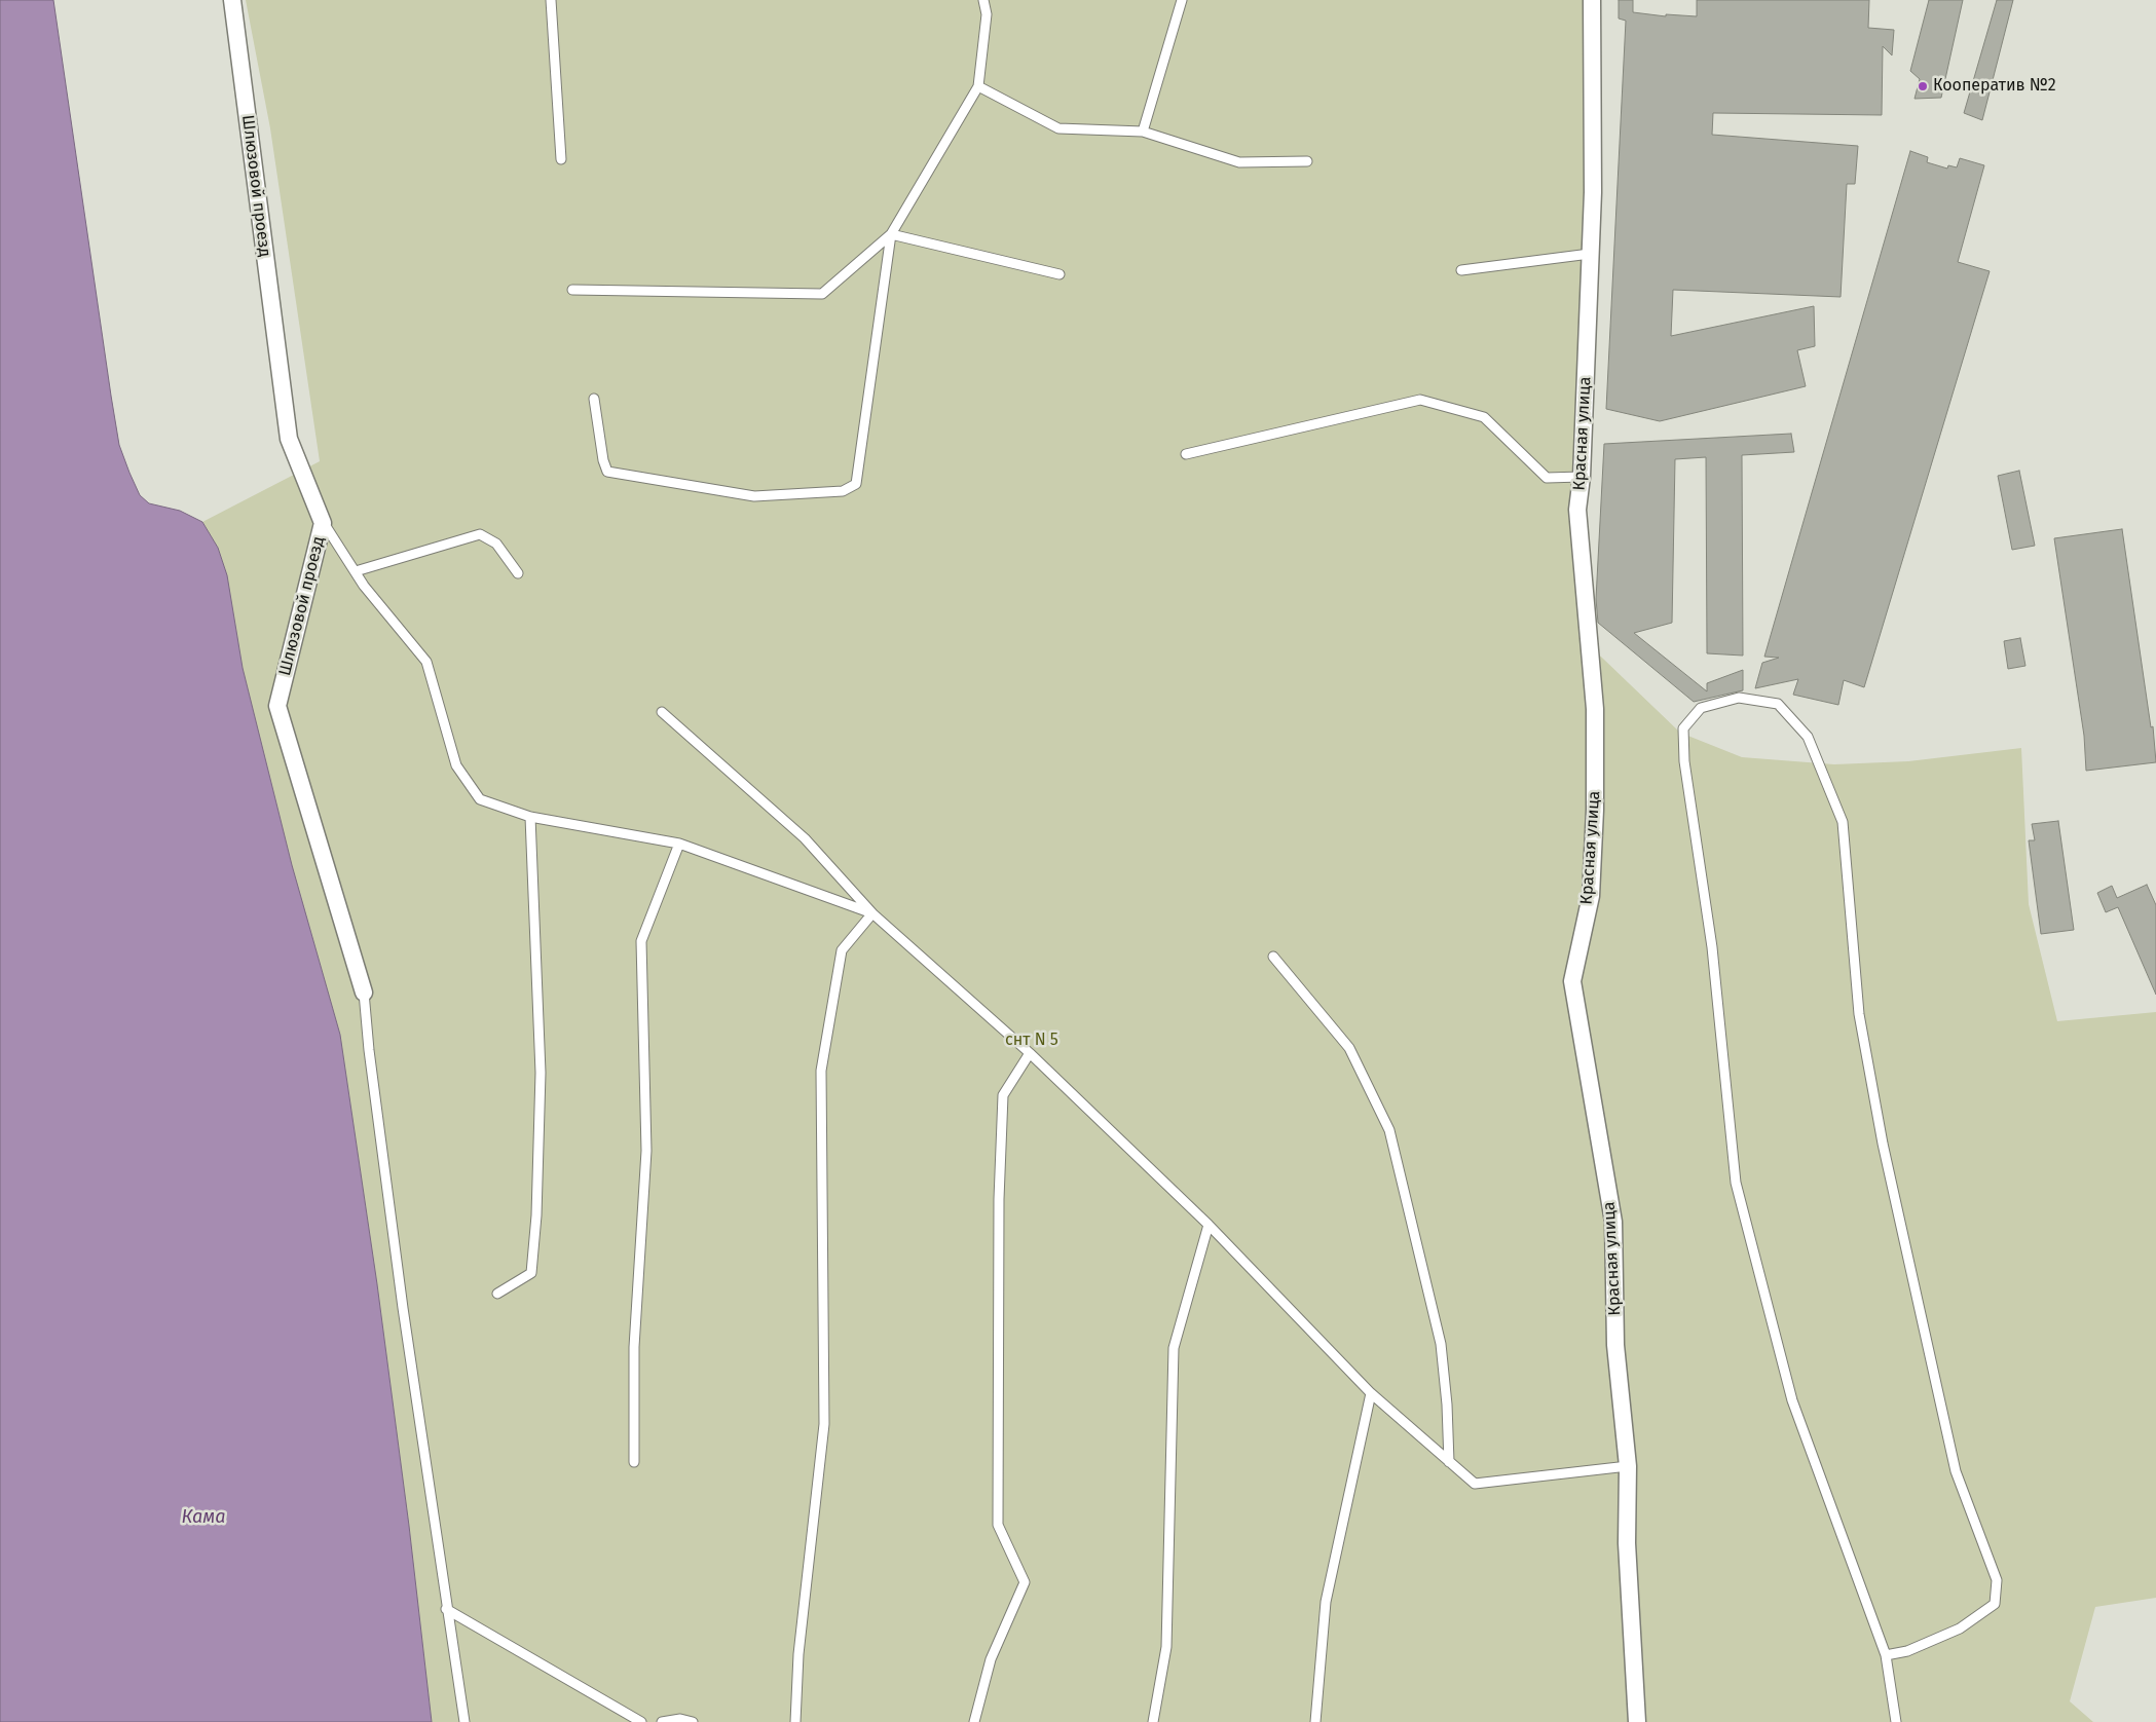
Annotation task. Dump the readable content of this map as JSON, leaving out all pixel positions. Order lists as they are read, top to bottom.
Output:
{
  "streets": {
    "street": ["Шлюзовой проезд", "Красная улица"]
  },
  "water": ["Кама"],
  "parks": ["снт N 5"],
  "places": ["Кооператив №2"]
}
